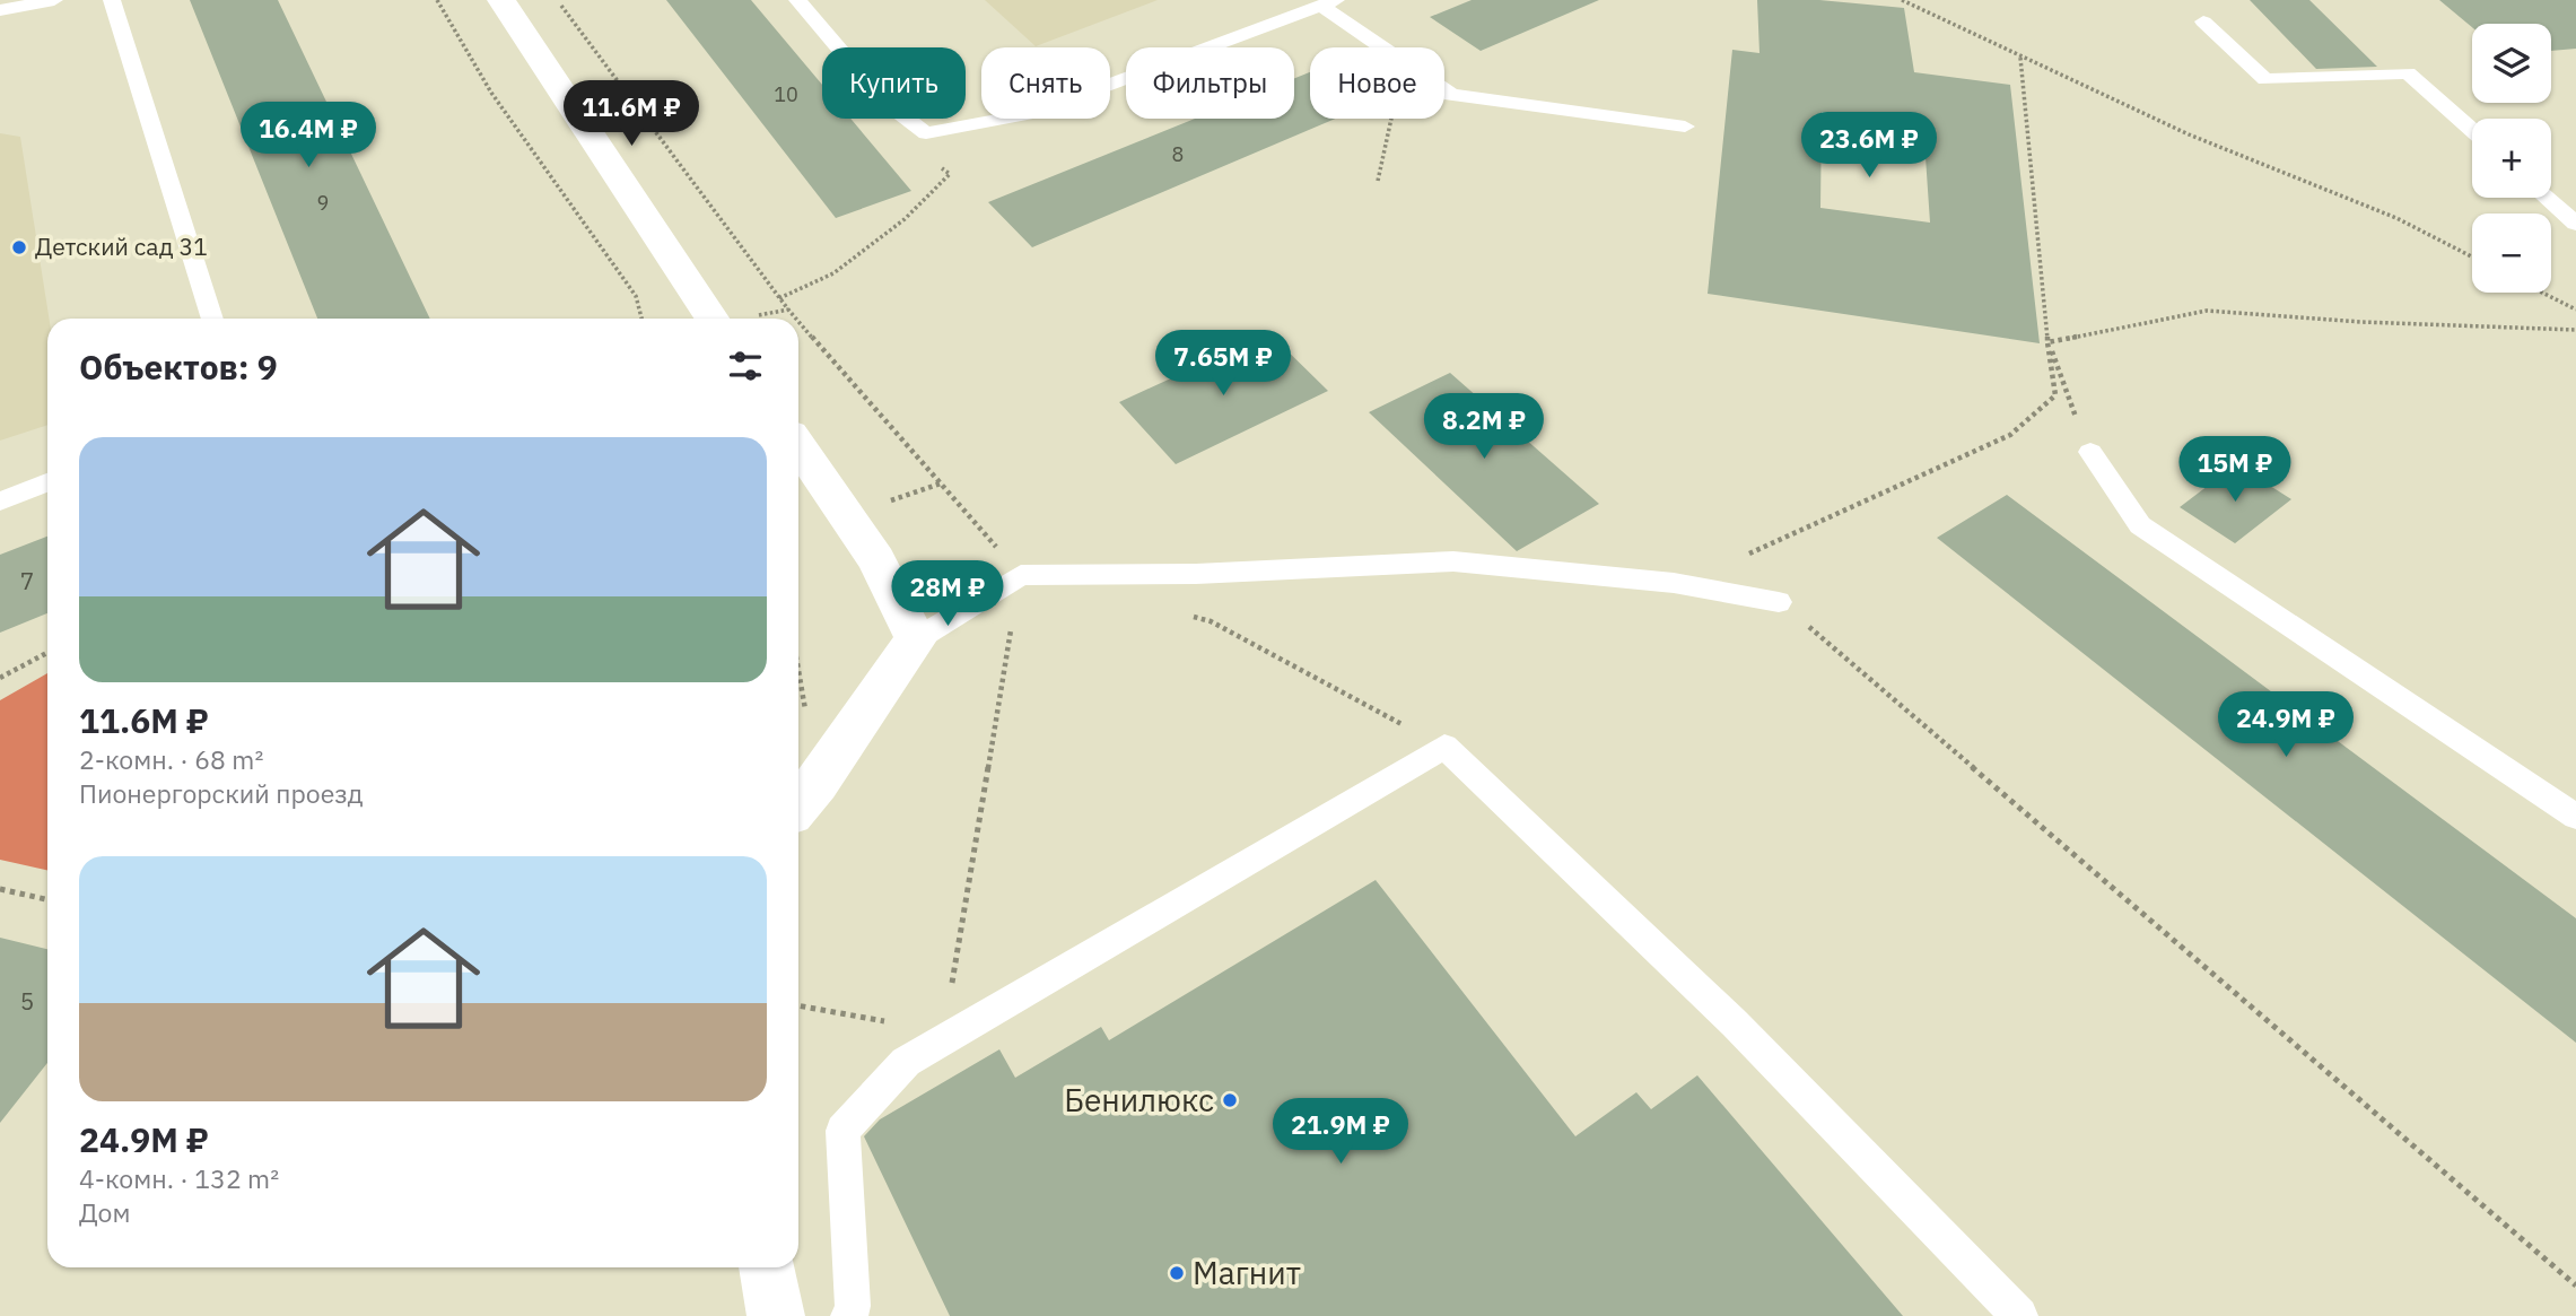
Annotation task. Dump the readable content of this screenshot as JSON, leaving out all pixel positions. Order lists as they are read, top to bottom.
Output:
{
  "places": ["Детский сад 31", "Бенилюкс", "Магнит"],
  "house_numbers": [
    "10",
    "8",
    "9",
    "7",
    "5"
  ],
  "page": {
    "map_buttons": ["+", "−"],
    "chip": [
      "Купить",
      "Снять",
      "Фильтры",
      "Новое"
    ],
    "price": [
      "11.6M ₽",
      "16.4M ₽",
      "23.6M ₽",
      "7.65M ₽",
      "8.2M ₽",
      "15M ₽",
      "28M ₽",
      "24.9M ₽",
      "21.9M ₽"
    ],
    "heading": "Объектов: 9",
    "list": [
      {
        "name": "11.6M ₽",
        "note": "2-комн. · 68 m² · Пионергорский проезд"
      },
      {
        "name": "24.9M ₽",
        "note": "4-комн. · 132 m² · Дом"
      }
    ]
  }
}
